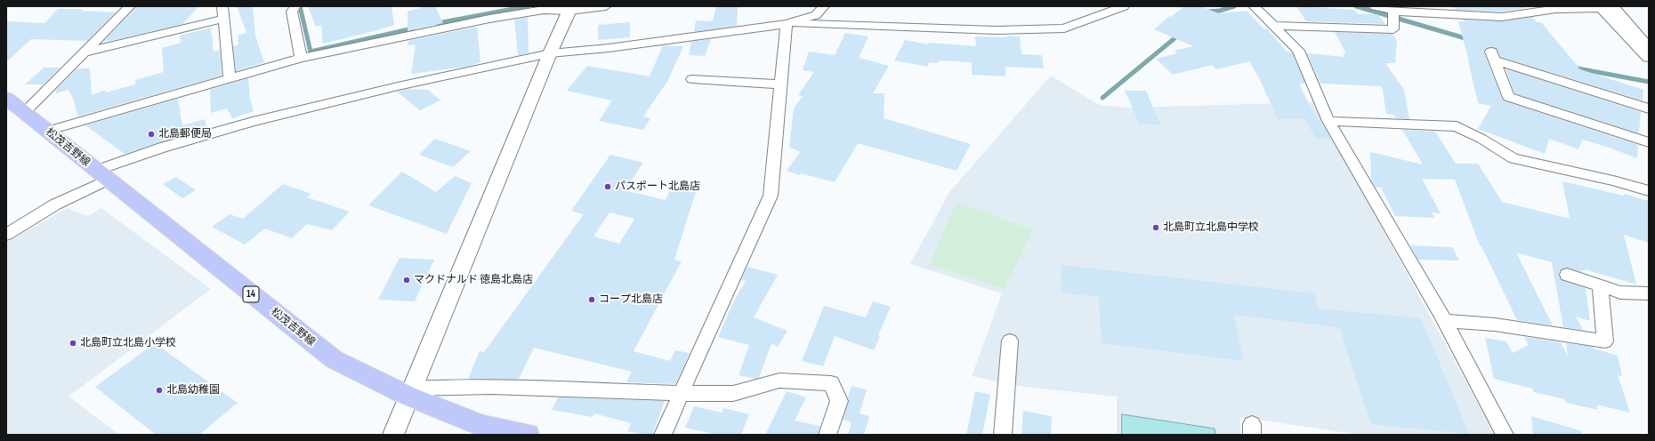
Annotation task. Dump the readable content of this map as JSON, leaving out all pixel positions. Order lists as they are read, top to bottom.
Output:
{
  "streets": {
    "main road": ["松茂吉野線", "14"]
  },
  "places": [
    "北島郵便局",
    "パスポート北島店",
    "北島町立北島中学校",
    "マクドナルド 徳島北島店",
    "コープ北島店",
    "北島町立北島小学校",
    "北島幼稚園"
  ]
}
